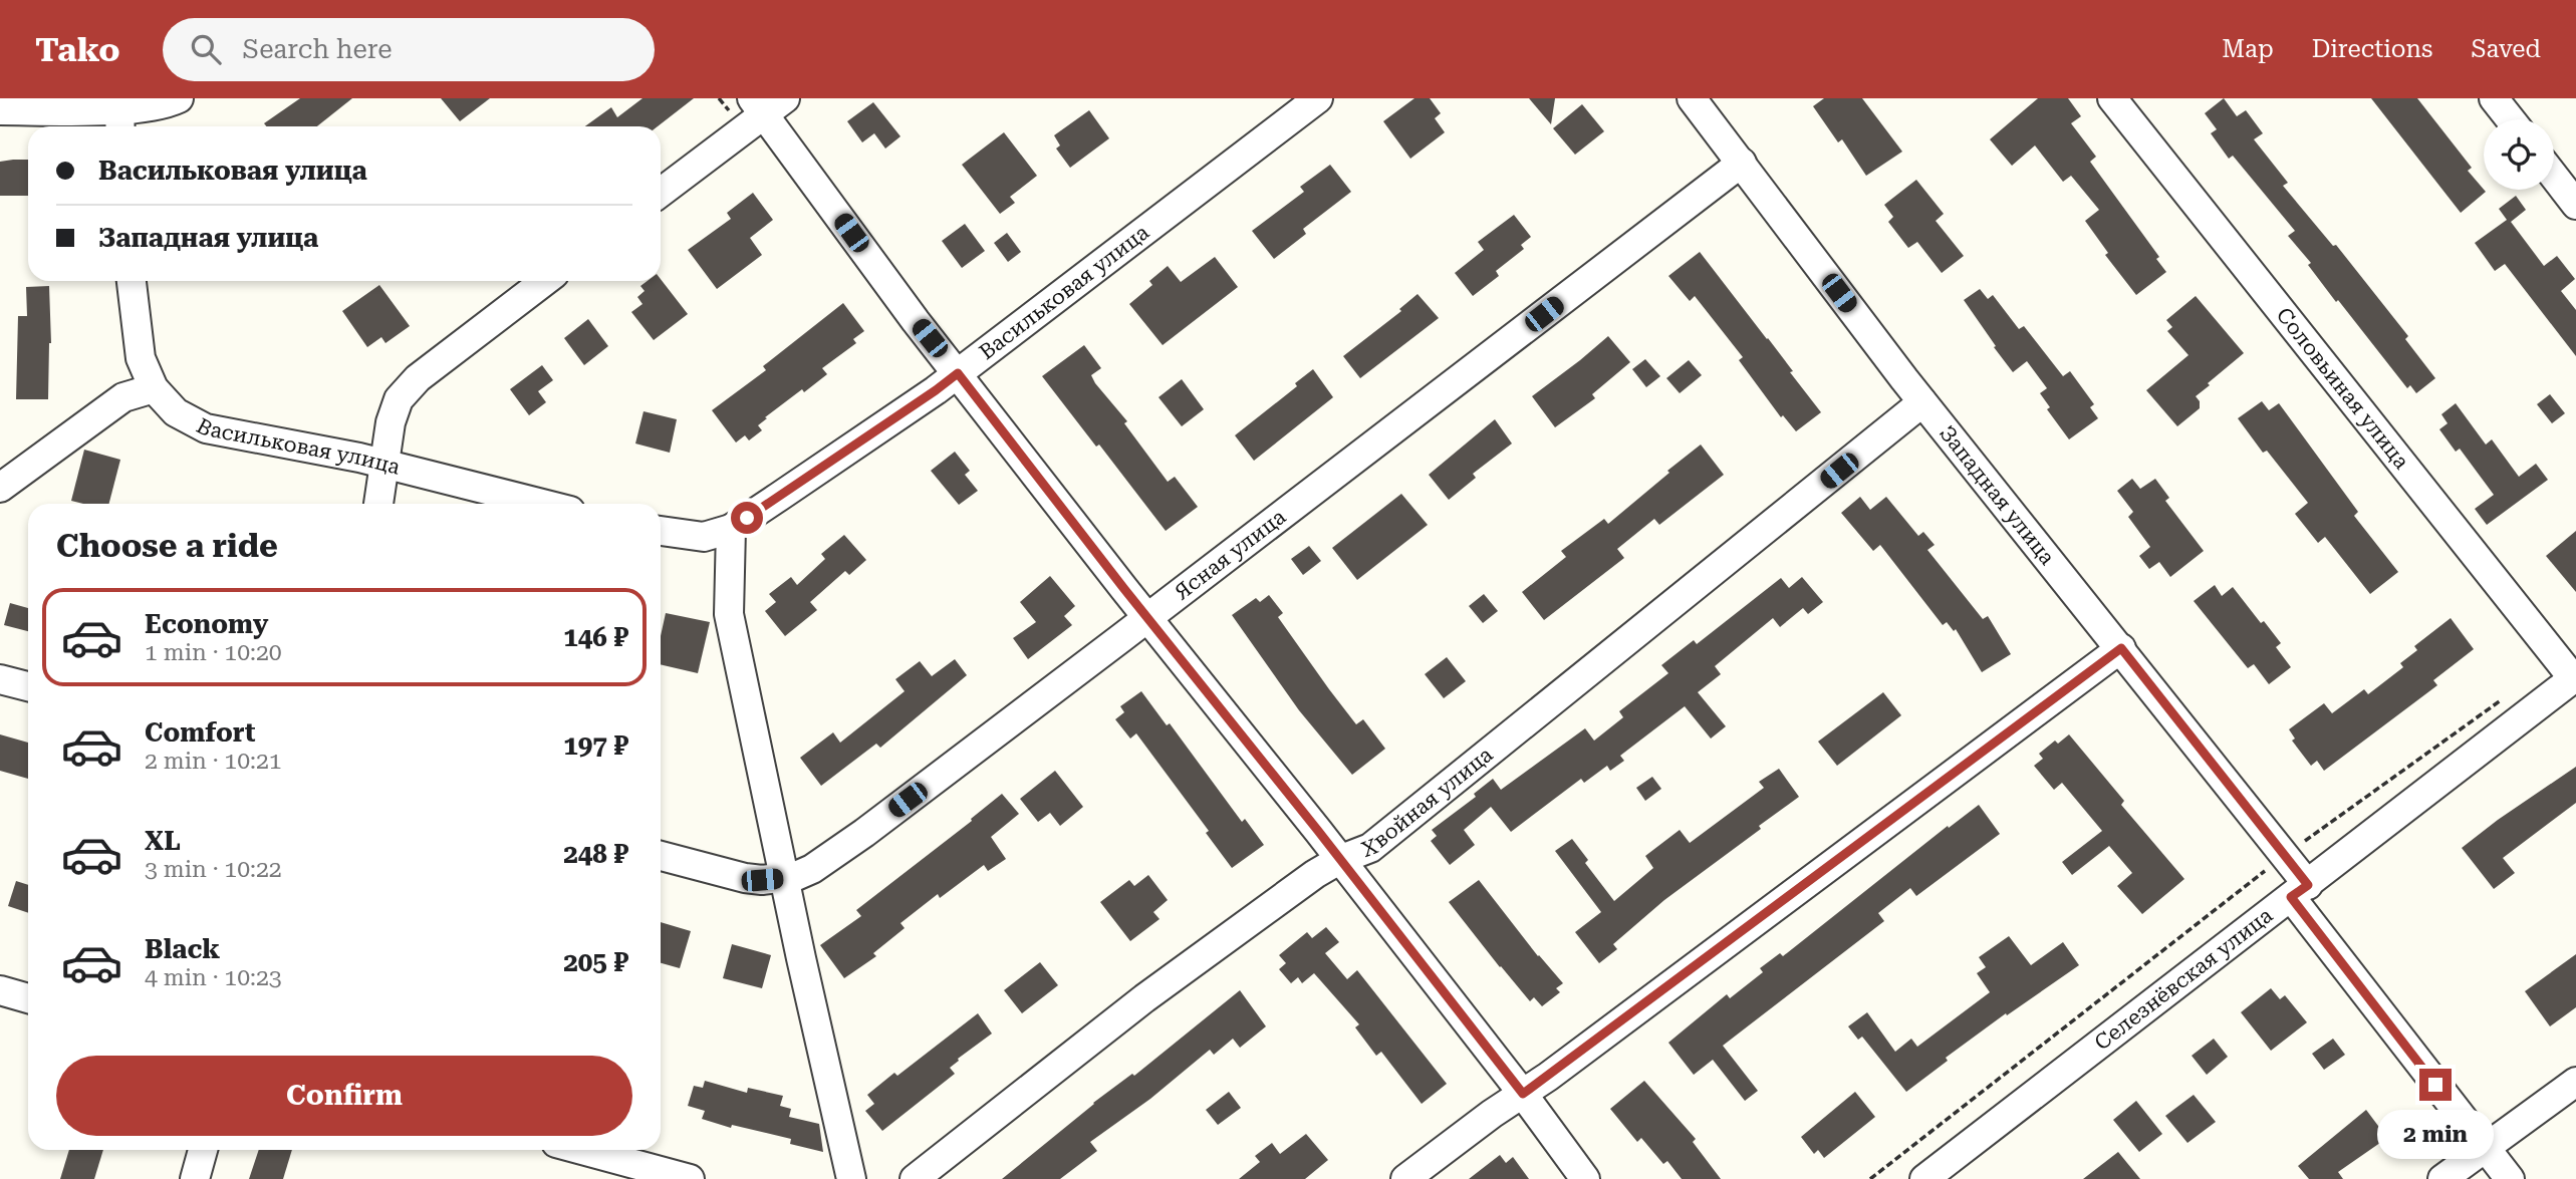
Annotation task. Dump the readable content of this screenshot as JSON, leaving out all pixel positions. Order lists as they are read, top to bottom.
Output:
{
  "streets": {
    "street": [
      "Васильковая улица",
      "Соловьиная улица",
      "Западная улица",
      "Ясная улица",
      "Хвойная улица",
      "Селезнёвская улица"
    ]
  },
  "crossings": [
    ["Соловьиная улица", "Селезнёвская улица"],
    ["Западная улица", "Ясная улица"],
    ["Западная улица", "Хвойная улица"],
    ["Западная улица", "Селезнёвская улица"]
  ],
  "page": {
    "header": "Tako",
    "search": "Search here",
    "nav": ["Map", "Directions", "Saved"],
    "banner": ["Васильковая улица", "Западная улица"],
    "heading": "Choose a ride",
    "list": [
      {
        "name": "Economy",
        "note": "1 min · 10:20",
        "value": "146 ₽"
      },
      {
        "name": "Comfort",
        "note": "2 min · 10:21",
        "value": "197 ₽"
      },
      {
        "name": "XL",
        "note": "3 min · 10:22",
        "value": "248 ₽"
      },
      {
        "name": "Black",
        "note": "4 min · 10:23",
        "value": "205 ₽"
      }
    ],
    "buttons": "Confirm",
    "bubble": "2 min"
  }
}
